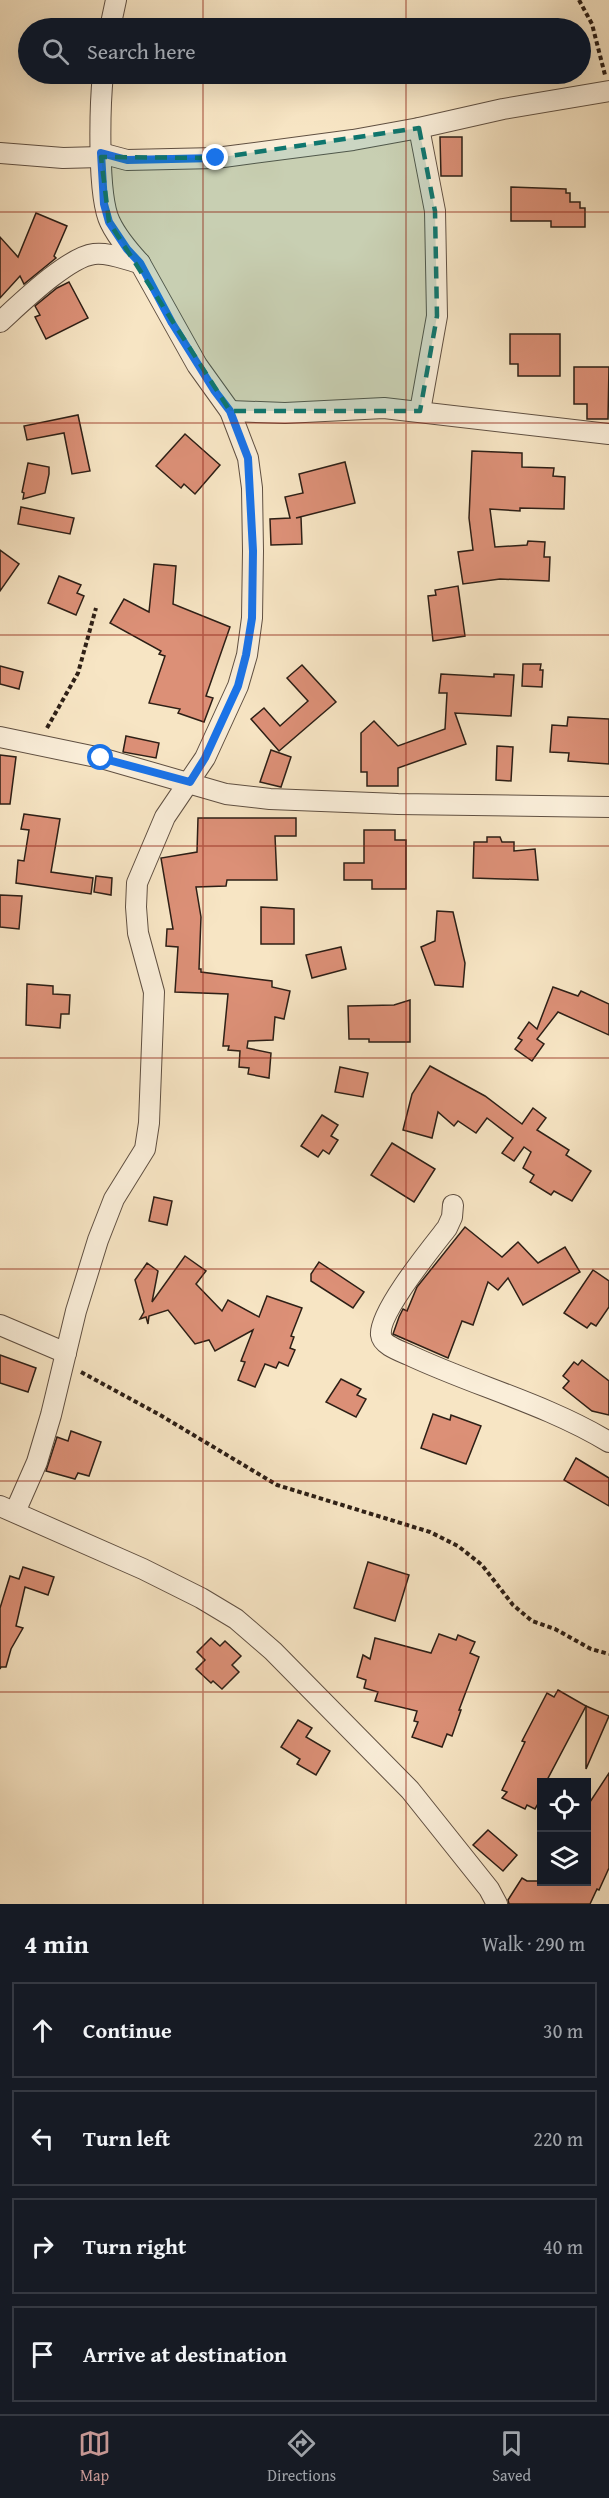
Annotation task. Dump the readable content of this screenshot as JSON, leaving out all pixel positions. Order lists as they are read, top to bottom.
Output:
{
  "page": {
    "search": "Search here",
    "heading": ["4 min", "Walk · 290 m"],
    "list": [
      ["Continue", "30 m"],
      ["Turn left", "220 m"],
      ["Turn right", "40 m"],
      "Arrive at destination"
    ],
    "nav": ["Map", "Directions", "Saved"]
  }
}
